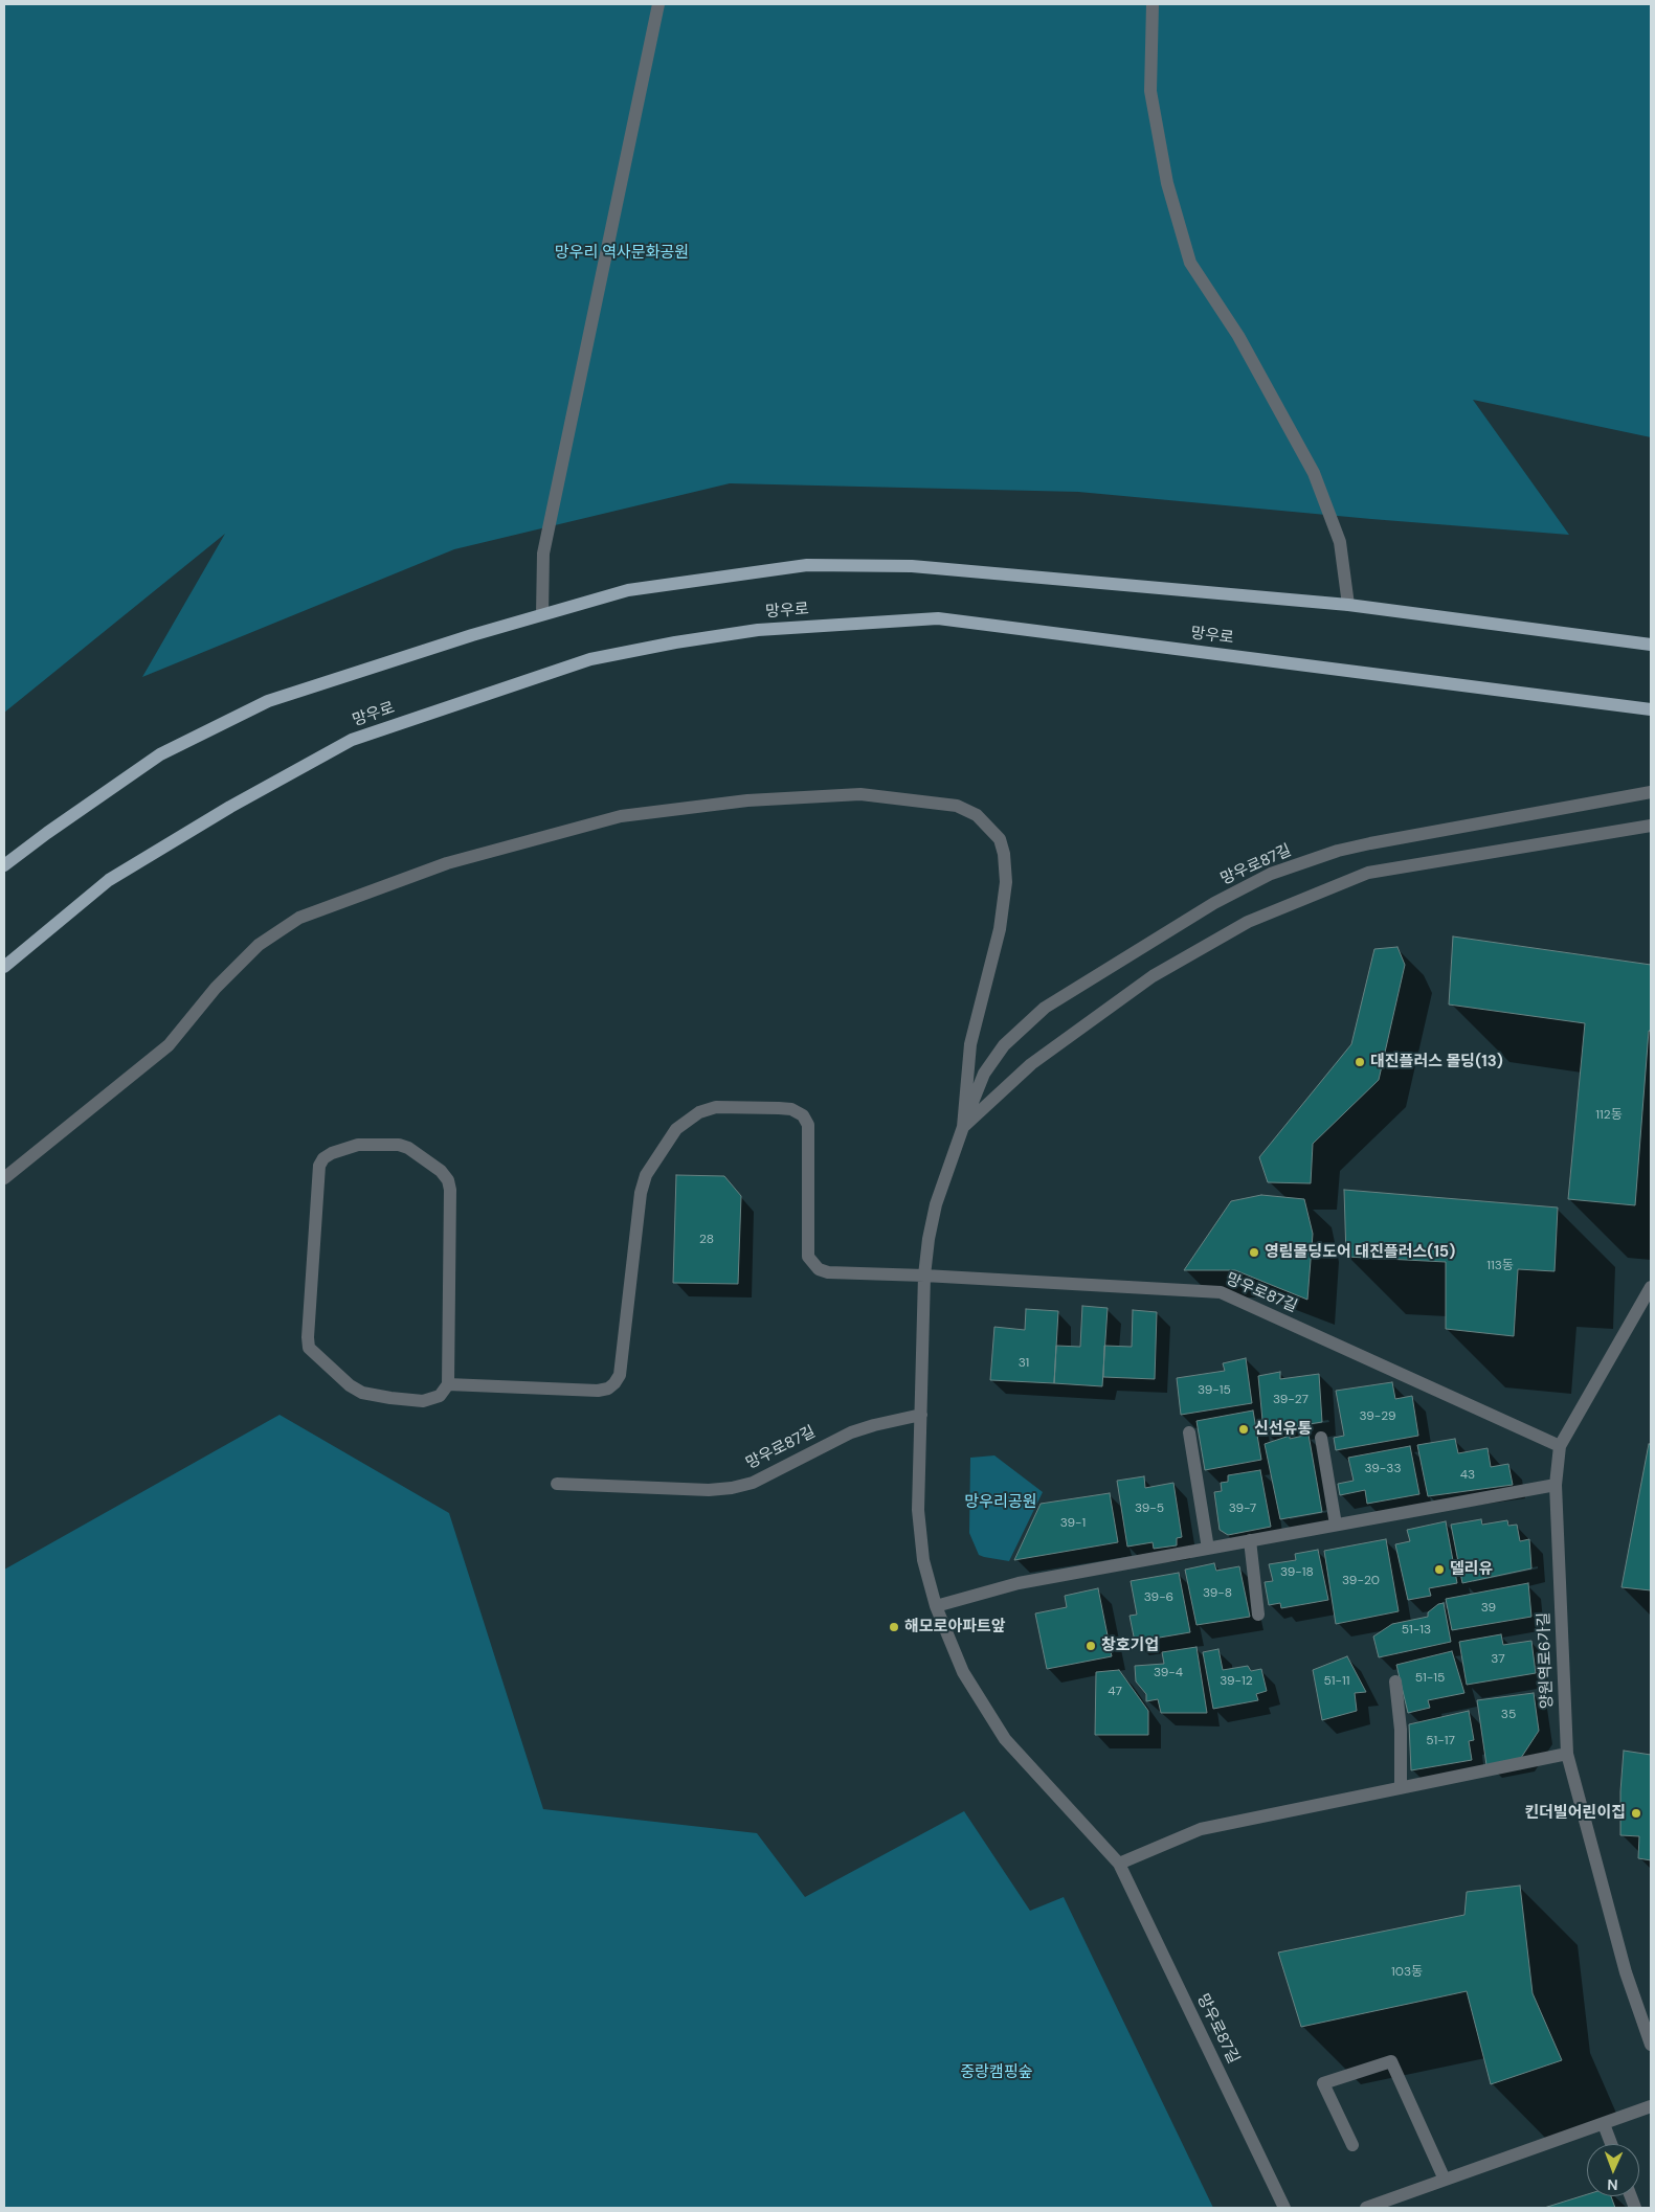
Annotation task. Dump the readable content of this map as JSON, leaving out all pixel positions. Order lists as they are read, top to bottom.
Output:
{
  "streets": {
    "main road": ["망우로"],
    "street": ["망우로87길", "양원역로6가길"]
  },
  "crossings": [
    ["망우로87길", "양원역로6가길"]
  ],
  "parks": ["망우리 역사문화공원", "망우리공원", "중랑캠핑숲"],
  "places": [
    "대진플러스 몰딩(13)",
    "영림몰딩도어 대진플러스(15)",
    "신선유통",
    "델리유",
    "해모로아파트앞",
    "창호기업",
    "킨더빌어린이집"
  ],
  "house_numbers": [
    "112동",
    "28",
    "113동",
    "31",
    "39-15",
    "39-27",
    "39-29",
    "39-33",
    "43",
    "39-5",
    "39-7",
    "39-1",
    "39-18",
    "39-20",
    "39-8",
    "39-6",
    "39",
    "51-13",
    "37",
    "39-4",
    "51-15",
    "39-12",
    "51-11",
    "47",
    "35",
    "51-17",
    "103동"
  ],
  "north": "bottom"
}
